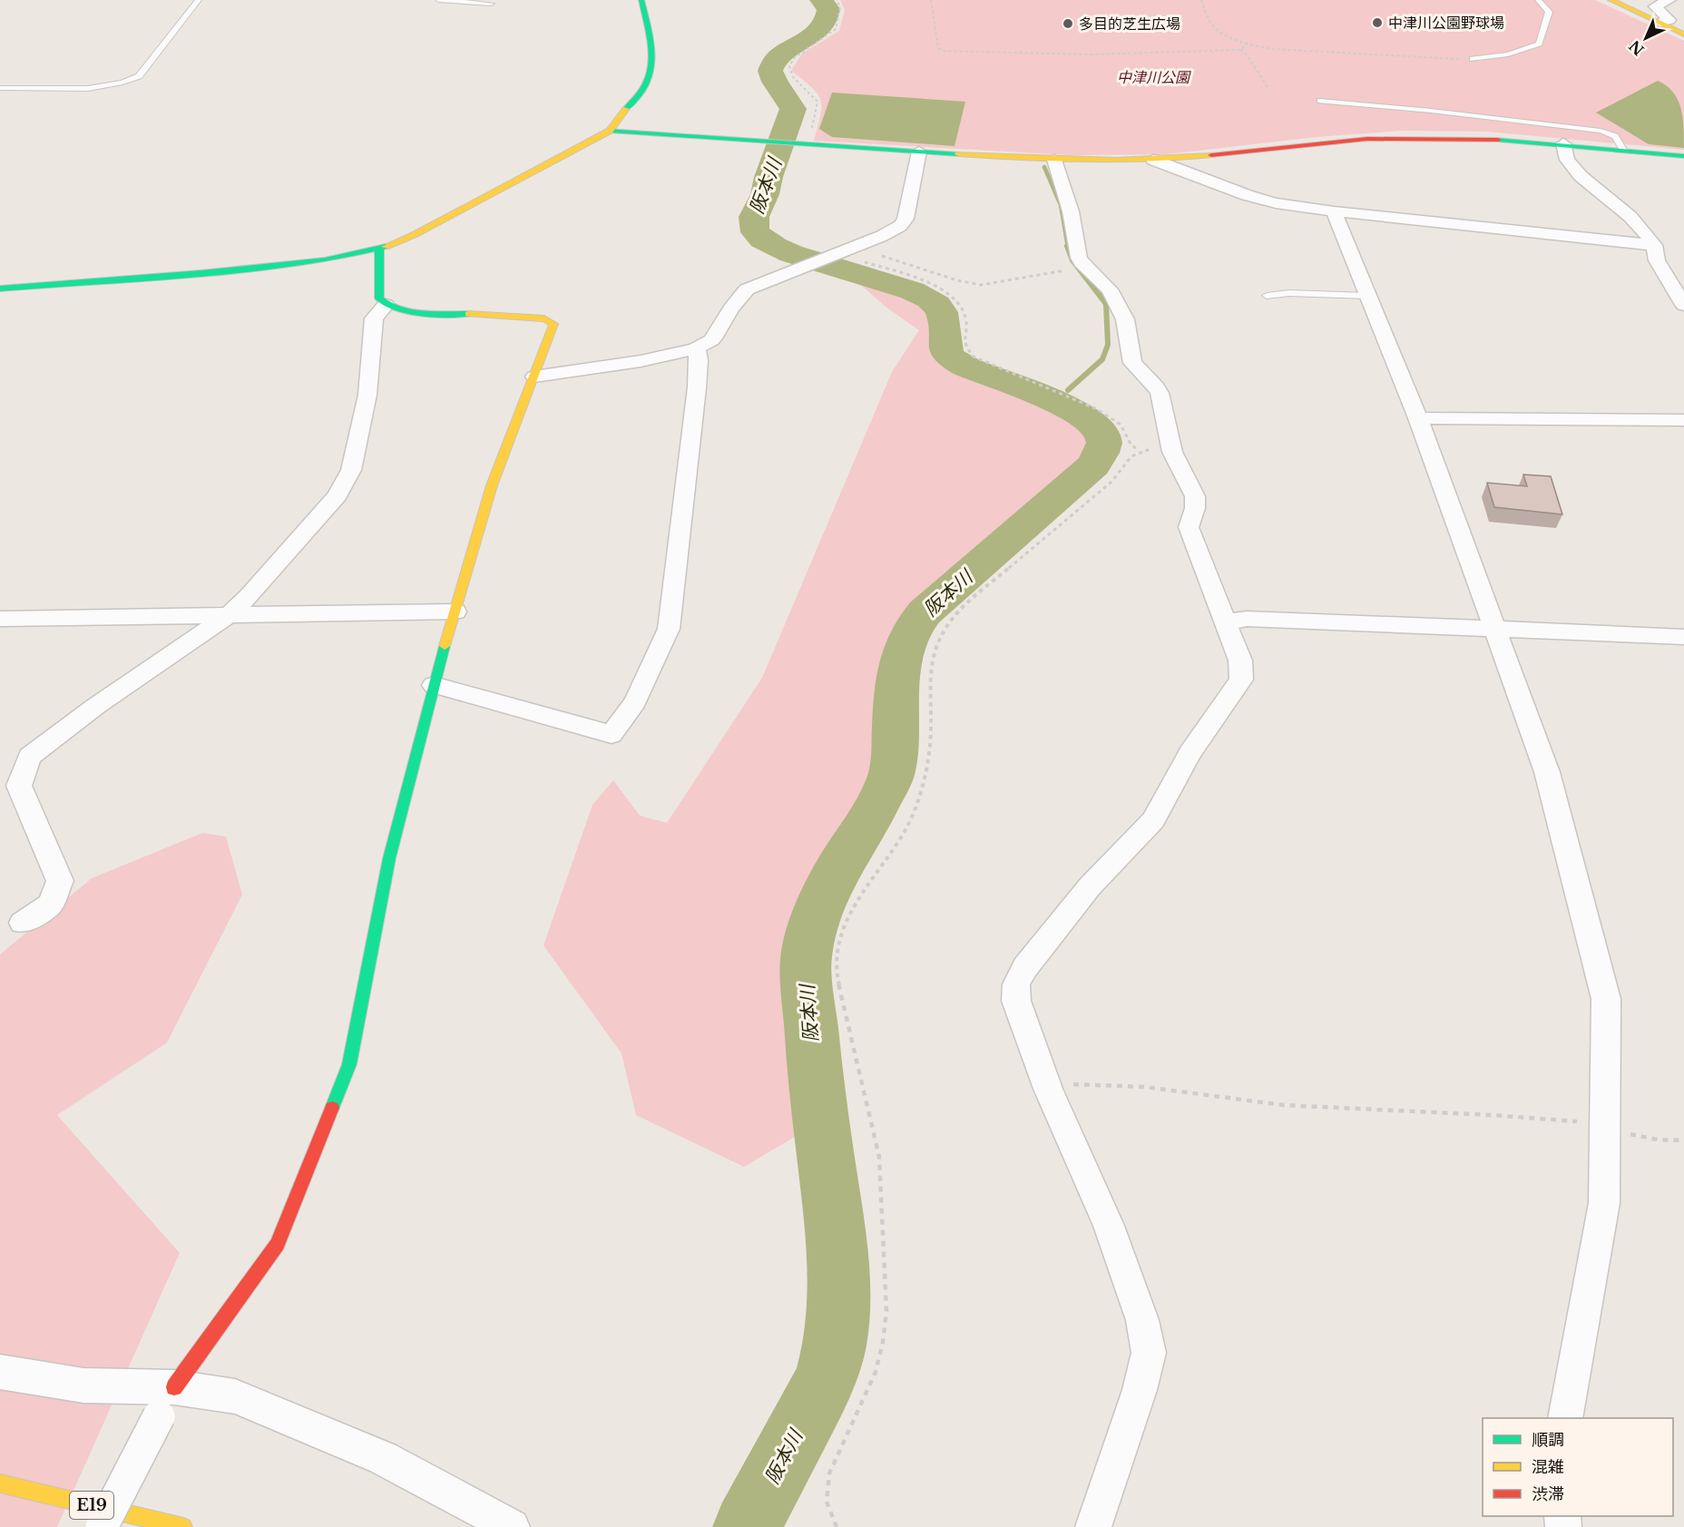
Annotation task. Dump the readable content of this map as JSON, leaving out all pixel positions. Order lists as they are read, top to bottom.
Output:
{
  "streets": {
    "main road": ["E19"]
  },
  "water": ["阪本川"],
  "parks": ["中津川公園"],
  "places": ["中津川公園野球場", "多目的芝生広場"],
  "legend": ["順調", "混雑", "渋滞"],
  "north": "bottom left"
}
